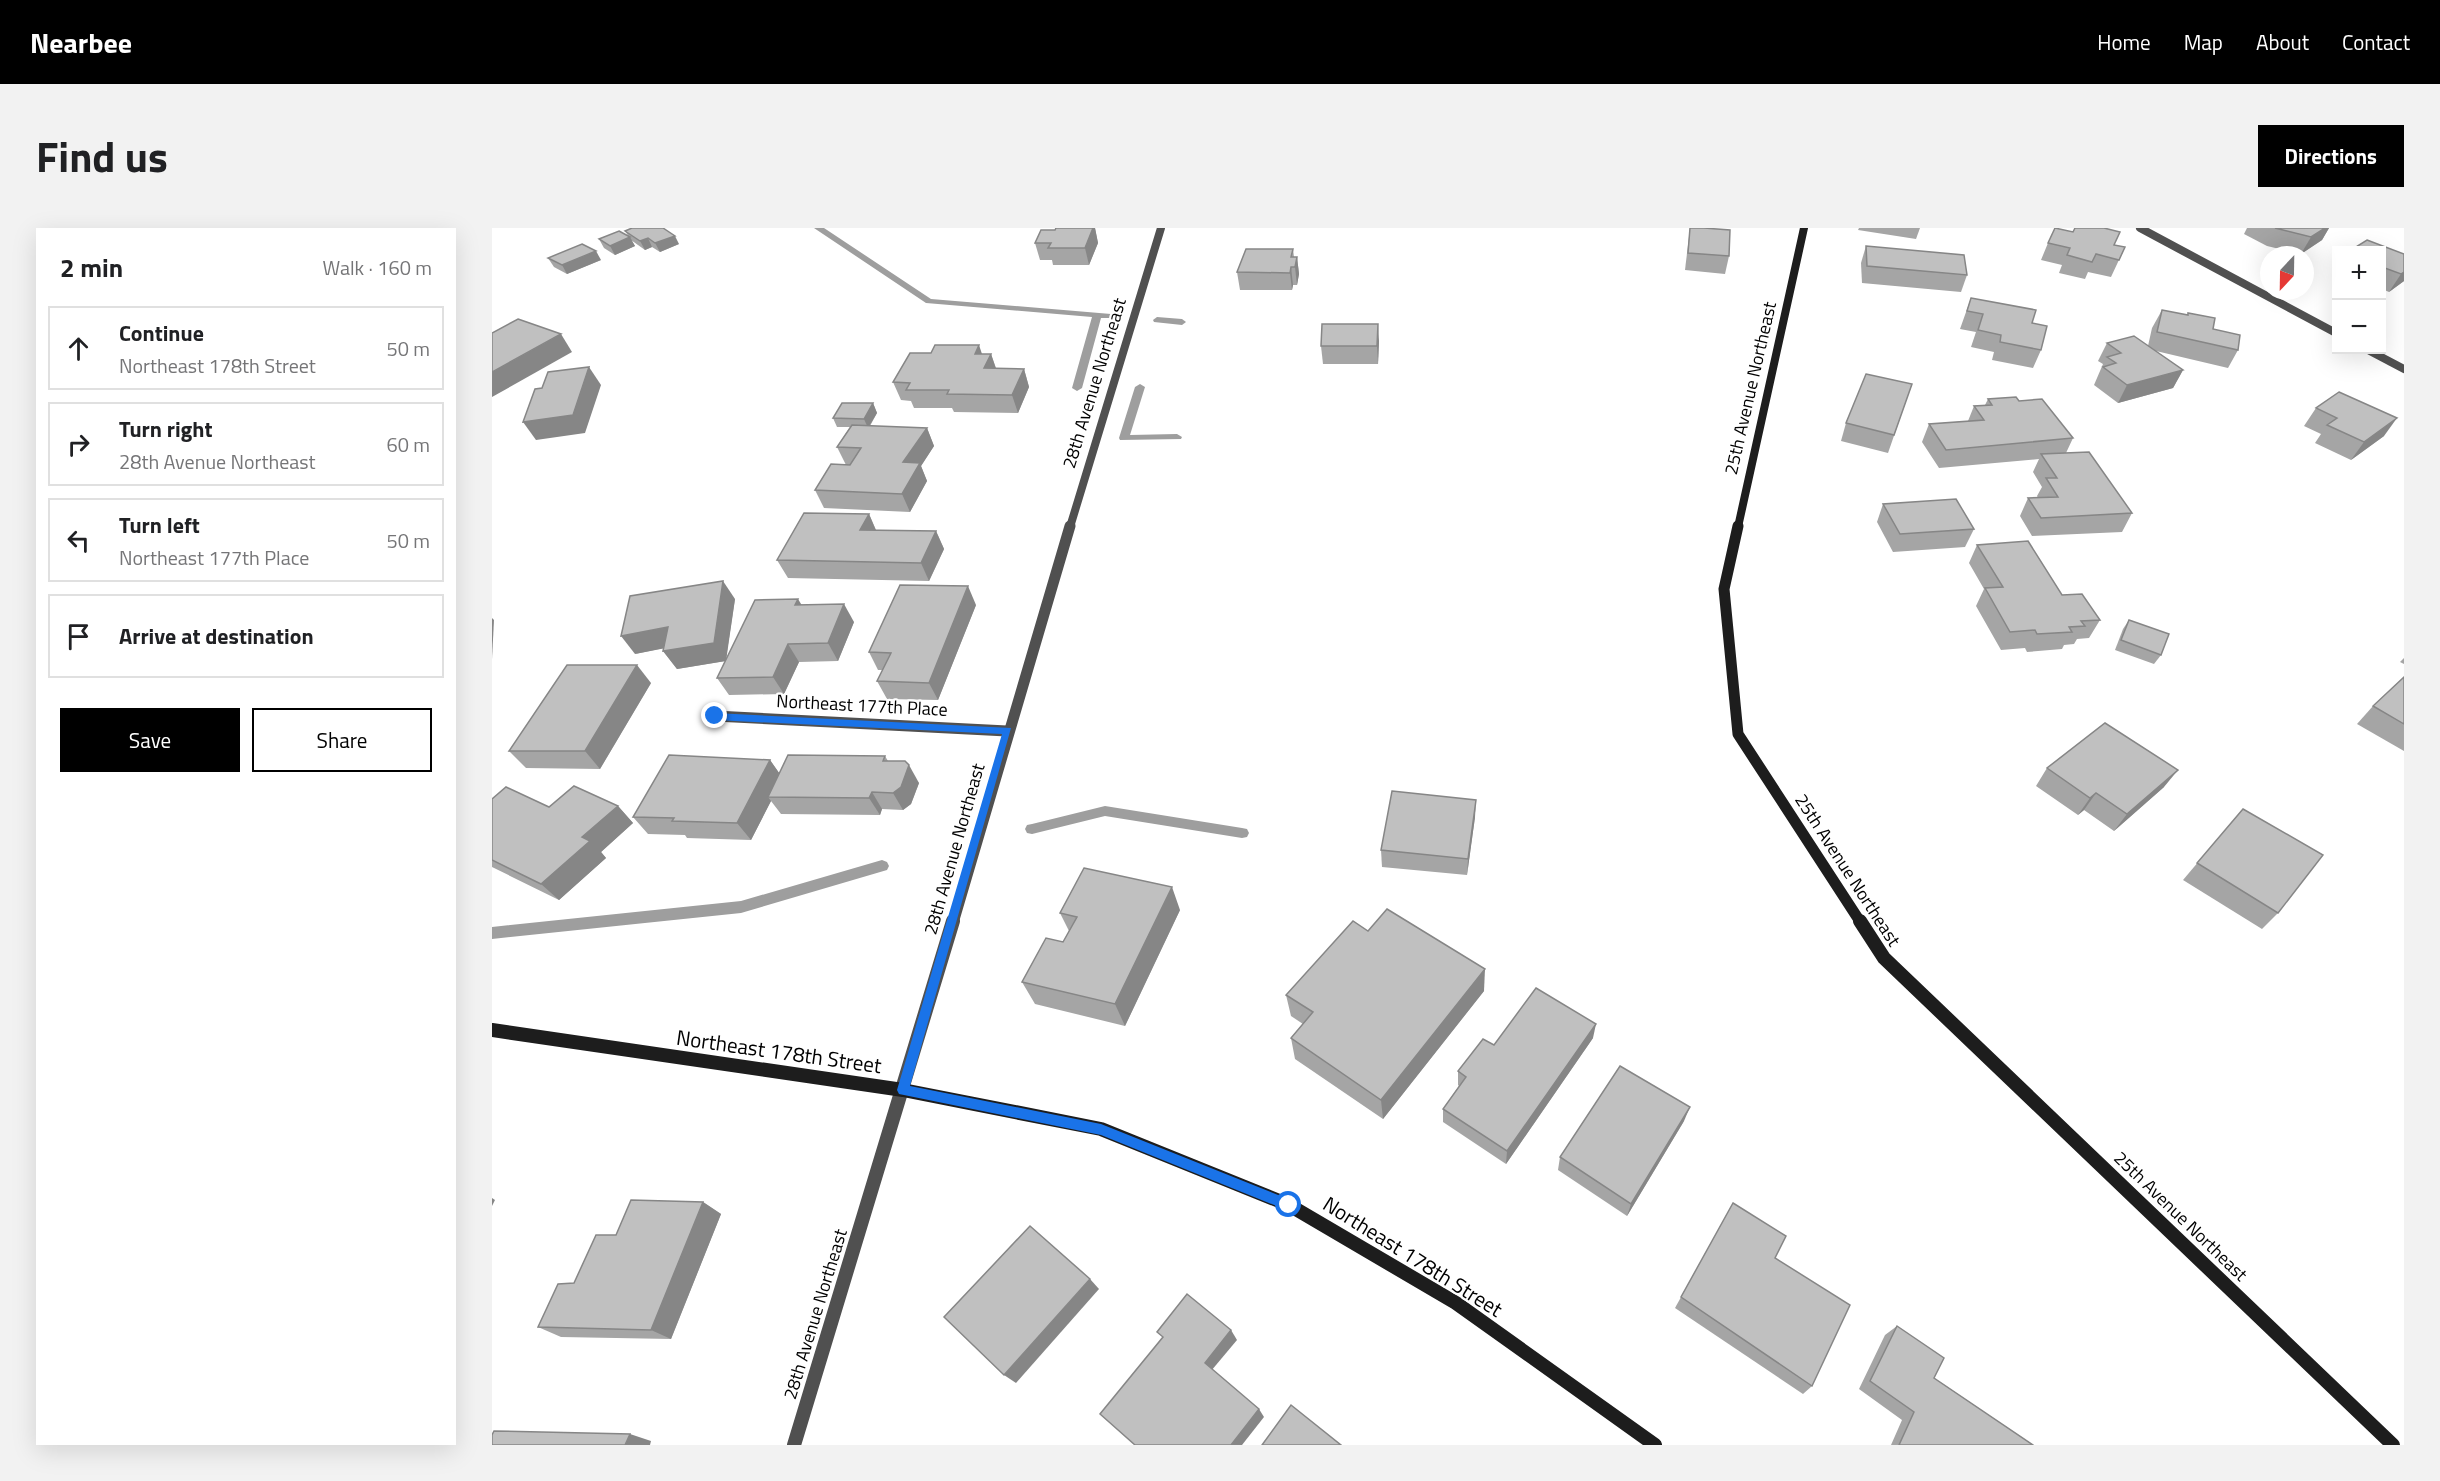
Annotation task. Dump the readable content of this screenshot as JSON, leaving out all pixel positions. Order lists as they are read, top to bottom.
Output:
{
  "streets": {
    "street": [
      "28th Avenue Northeast",
      "25th Avenue Northeast",
      "Northeast 177th Place",
      "Northeast 178th Street"
    ]
  },
  "crossings": [
    ["28th Avenue Northeast", "Northeast 177th Place"],
    ["28th Avenue Northeast", "Northeast 178th Street"]
  ],
  "north": "bottom",
  "page": {
    "header": "Nearbee",
    "nav": [
      "Home",
      "Map",
      "About",
      "Contact"
    ],
    "title": "Find us",
    "buttons": [
      "Directions",
      ["Save", "Share"]
    ],
    "heading": ["2 min", "Walk · 160 m"],
    "map_buttons": ["+", "−"],
    "list": [
      ["Continue", "Northeast 178th Street", "50 m"],
      ["Turn right", "28th Avenue Northeast", "60 m"],
      ["Turn left", "Northeast 177th Place", "50 m"],
      "Arrive at destination"
    ]
  }
}
